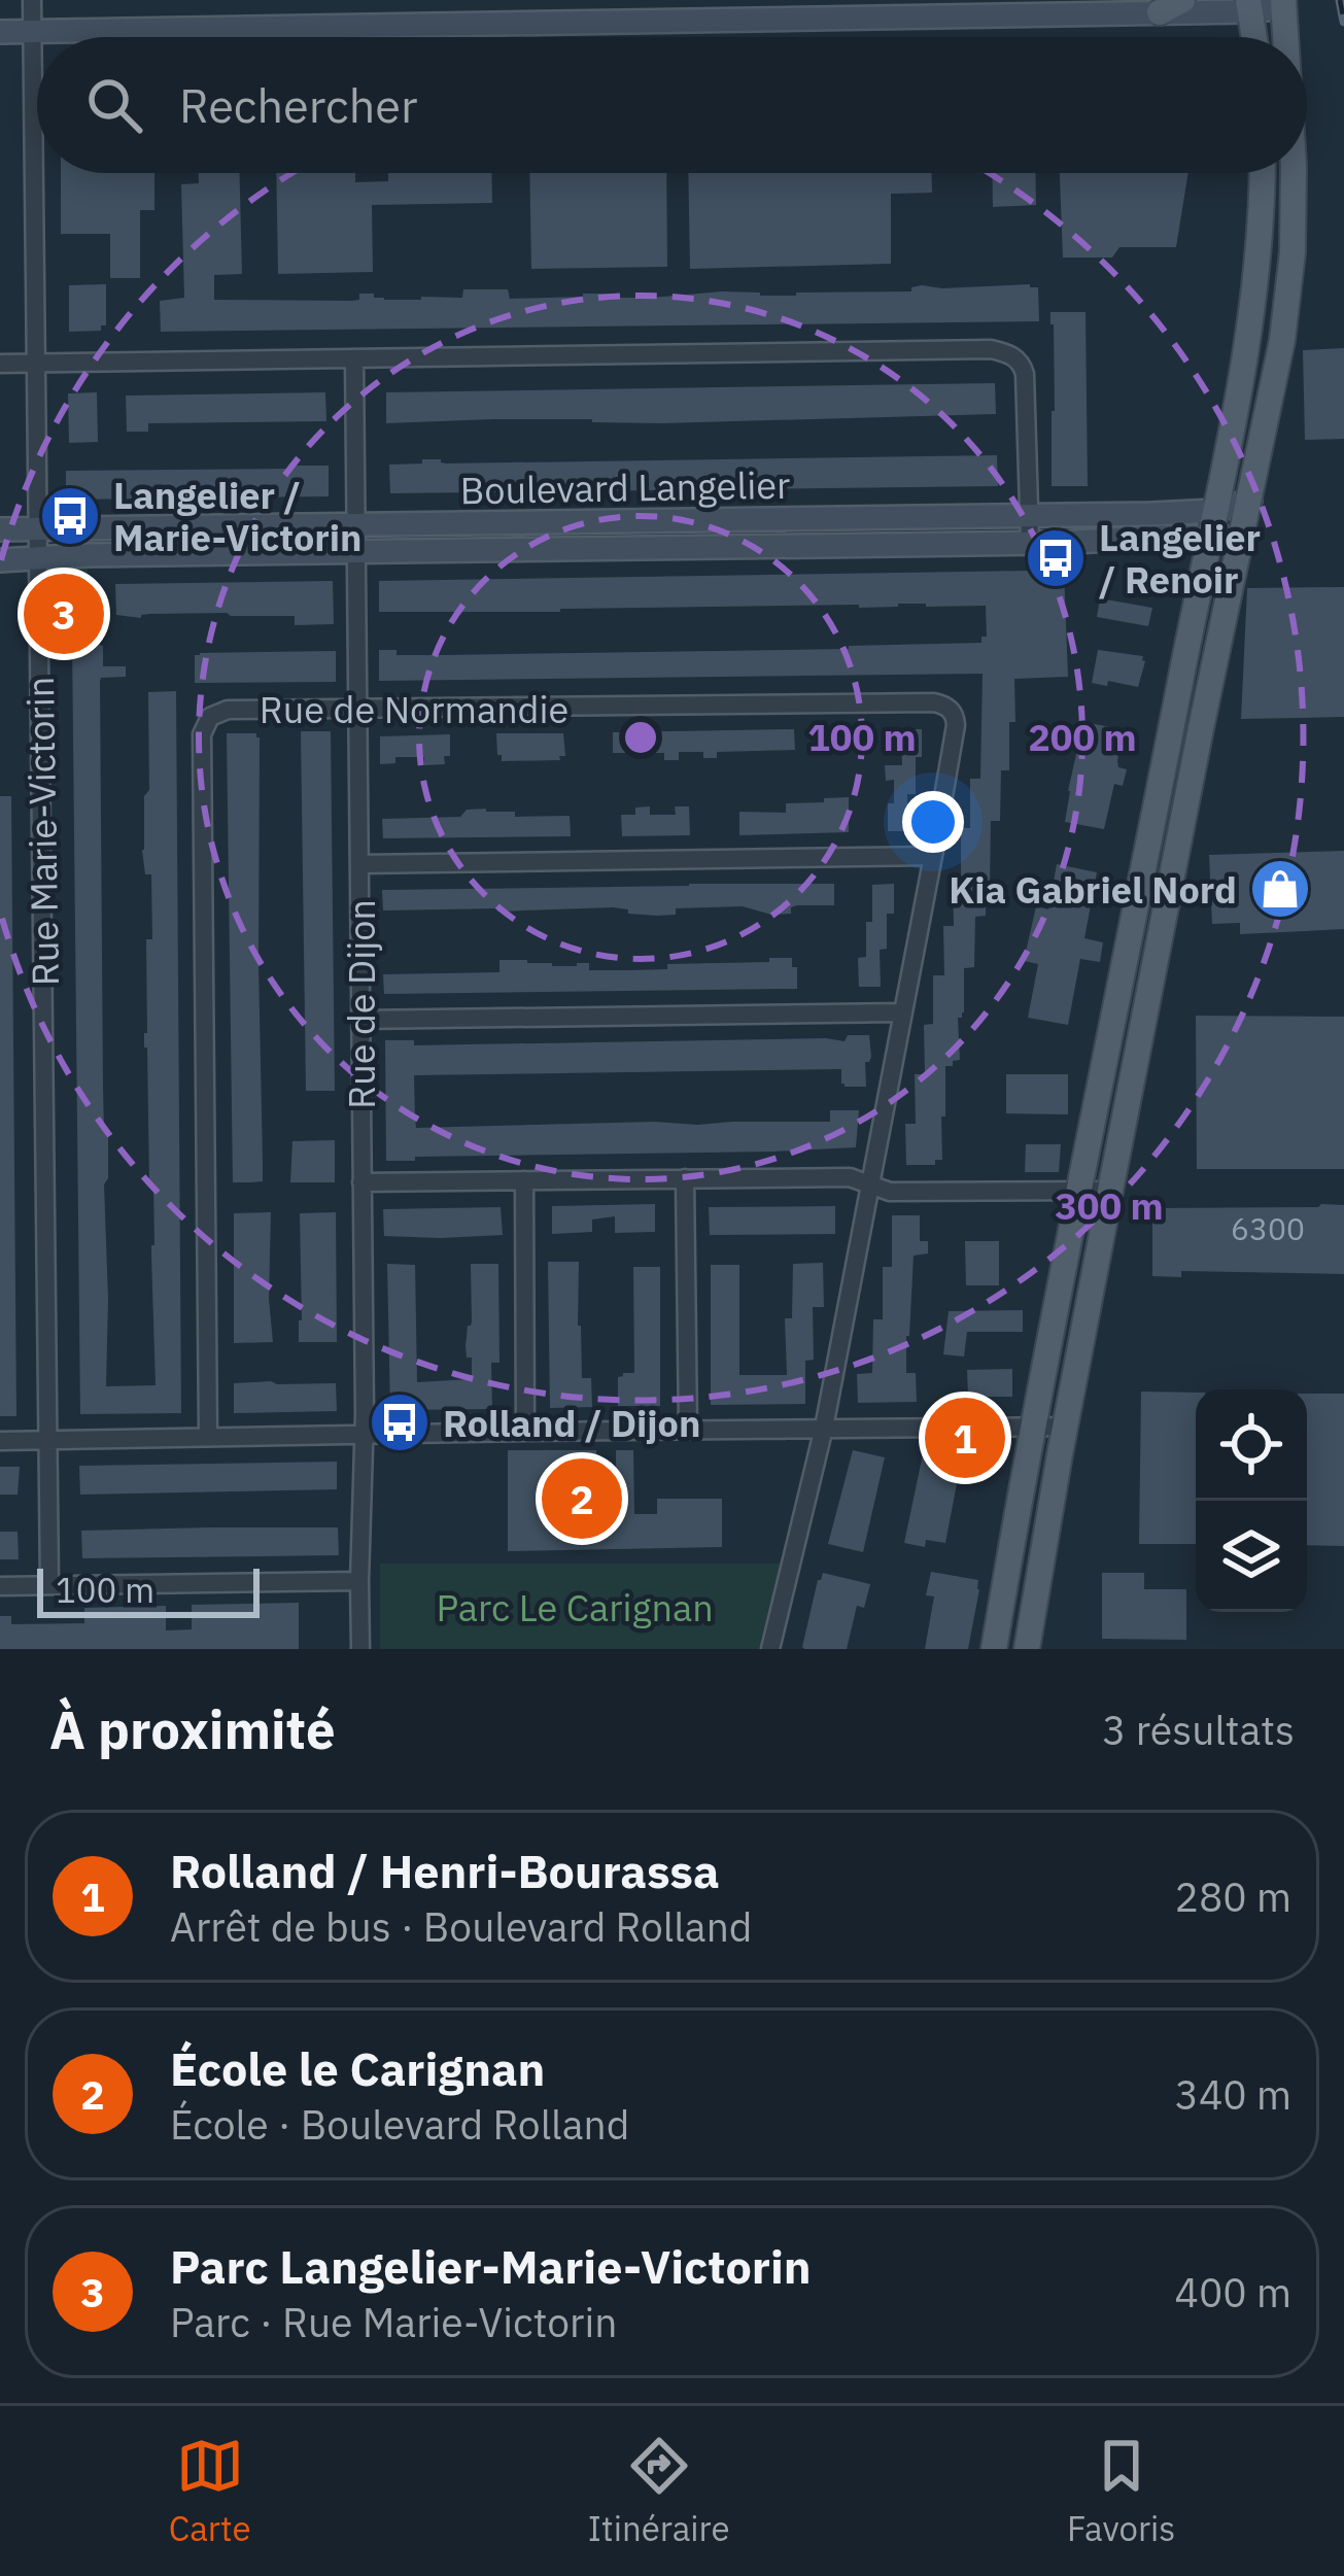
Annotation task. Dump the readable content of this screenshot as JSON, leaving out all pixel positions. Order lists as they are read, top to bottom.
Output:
{
  "streets": {
    "main road": ["Boulevard Langelier"],
    "street": ["Rue de Normandie", "Rue Marie-Victorin", "Rue de Dijon"]
  },
  "crossings": [
    ["Boulevard Langelier", "Rue Marie-Victorin"],
    ["Boulevard Langelier", "Rue de Dijon"],
    ["Rue de Normandie", "Rue de Dijon"]
  ],
  "parks": ["Parc Le Carignan"],
  "places": {
    "bus stop": ["Langelier / Marie-Victorin", "Langelier / Renoir", "Rolland / Dijon"],
    "shop": ["Kia Gabriel Nord"]
  },
  "house_numbers": ["6300"],
  "scale_bar": "100 m",
  "page": {
    "search": "Rechercher",
    "pins": ["3", "1", "2"],
    "scale": "100 m",
    "heading": ["À proximité", "3 résultats"],
    "list": [
      {
        "mark": "1",
        "name": "Rolland / Henri-Bourassa",
        "note": "Arrêt de bus · Boulevard Rolland",
        "value": "280 m"
      },
      {
        "mark": "2",
        "name": "École le Carignan",
        "note": "École · Boulevard Rolland",
        "value": "340 m"
      },
      {
        "mark": "3",
        "name": "Parc Langelier-Marie-Victorin",
        "note": "Parc · Rue Marie-Victorin",
        "value": "400 m"
      }
    ],
    "nav": ["Carte", "Itinéraire", "Favoris"]
  },
  "rings": ["100 m", "200 m", "300 m"]
}
